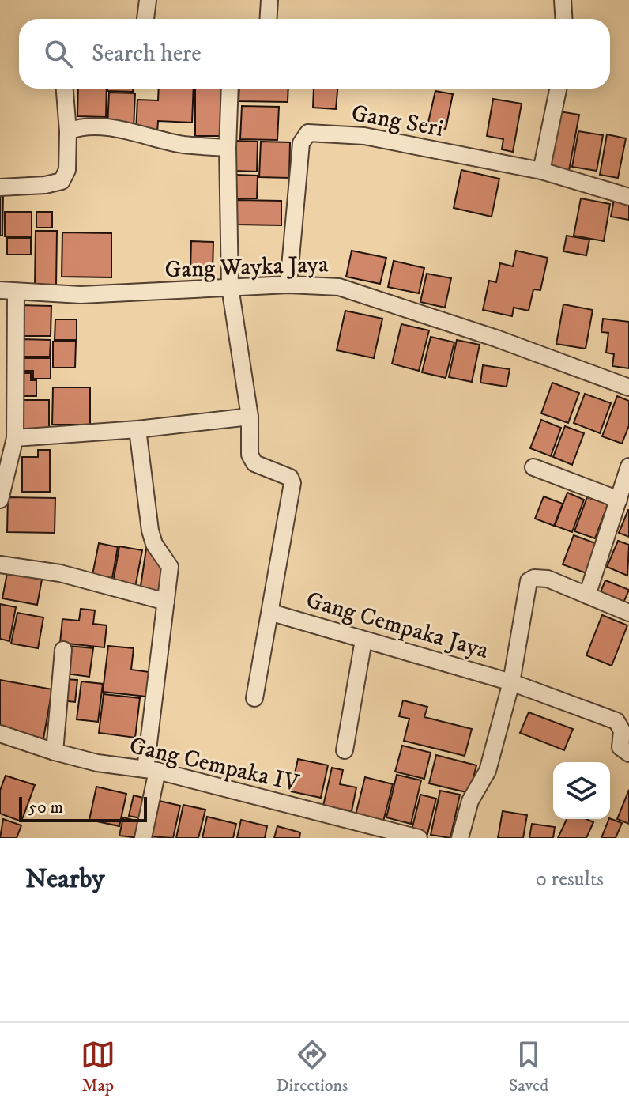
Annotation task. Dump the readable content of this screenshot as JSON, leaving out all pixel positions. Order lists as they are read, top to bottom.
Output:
{
  "streets": {
    "street": [
      "Gang Seri",
      "Gang Wayka Jaya",
      "Gang Cempaka Jaya",
      "Gang Cempaka IV"
    ]
  },
  "crossings": [
    ["Gang Seri", "Gang Wayka Jaya"]
  ],
  "scale_bar": "50 m",
  "page": {
    "search": "Search here",
    "scale": "50 m",
    "heading": ["Nearby", "0 results"],
    "nav": ["Map", "Directions", "Saved"]
  }
}
